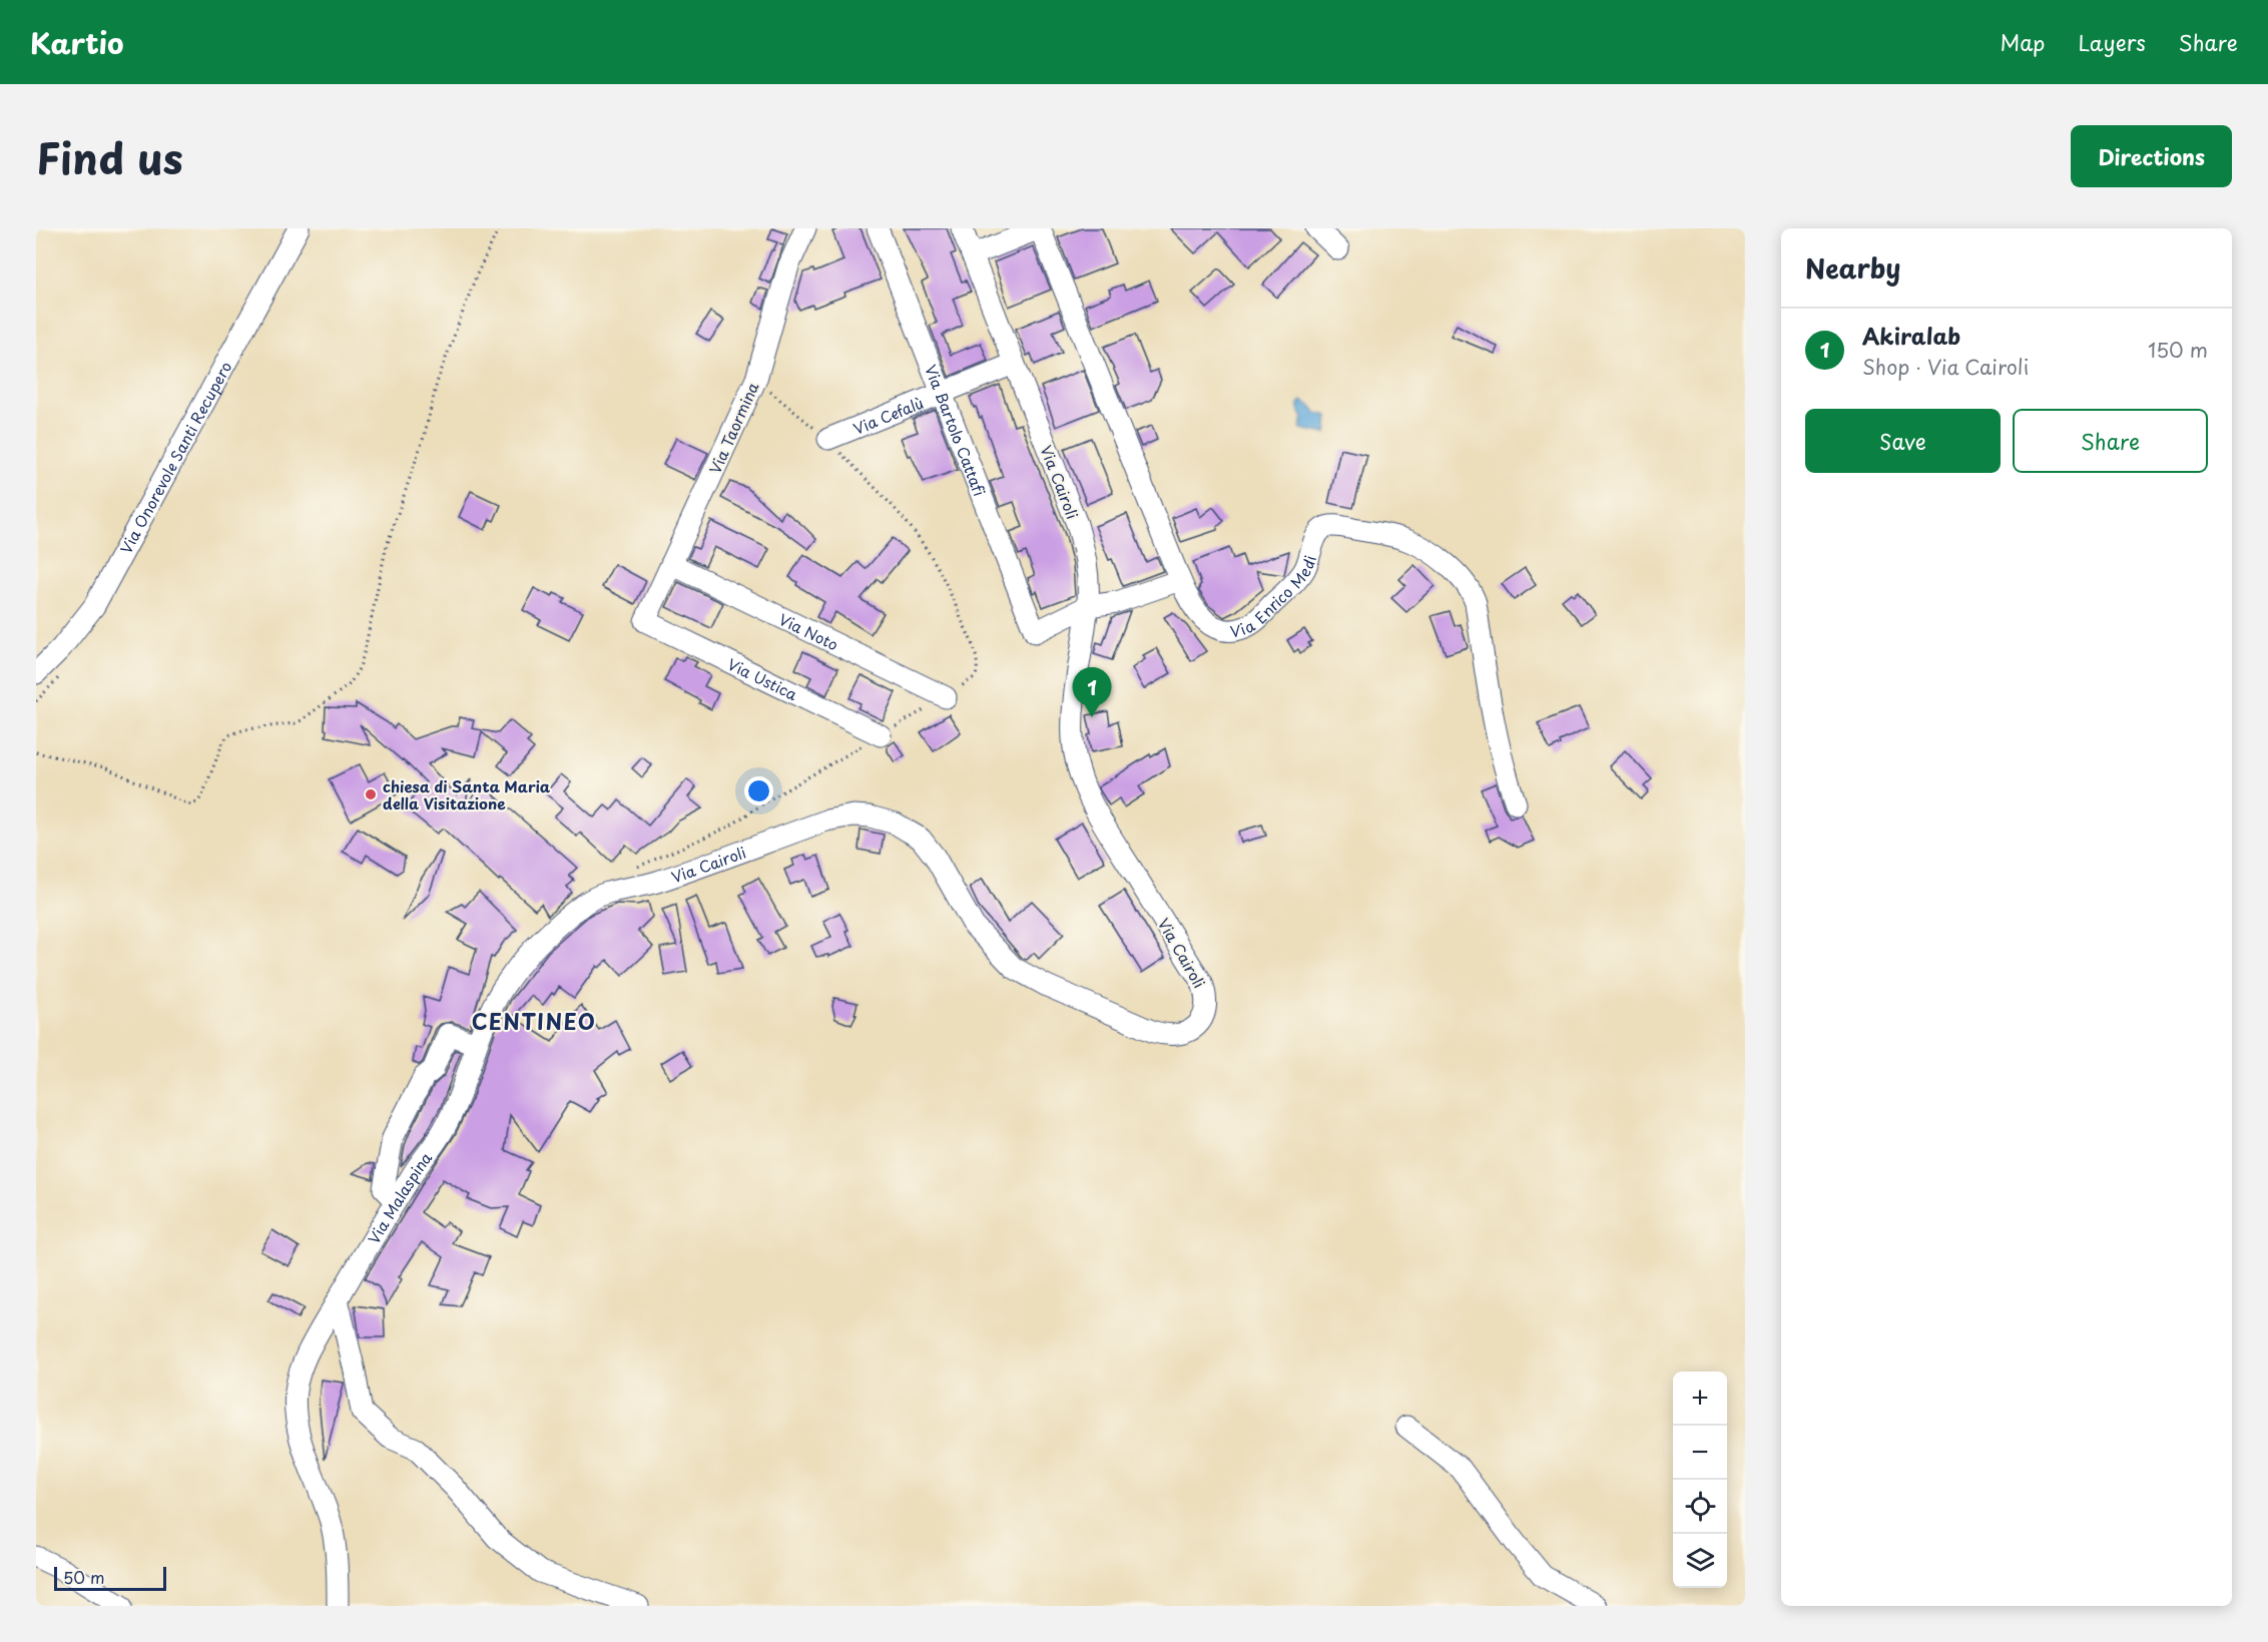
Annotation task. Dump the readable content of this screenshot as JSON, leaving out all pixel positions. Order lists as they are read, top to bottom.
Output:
{
  "streets": {
    "street": [
      "Via Cefalù",
      "Via Taormina",
      "Via Bartolo Cattafi",
      "Via Onorevole Santi Recupero",
      "Via Cairoli",
      "Via Enrico Medi",
      "Via Noto",
      "Via Ustica",
      "Via Malaspina"
    ]
  },
  "crossings": [
    ["Via Cefalù", "Via Bartolo Cattafi"],
    ["Via Cefalù", "Via Cairoli"],
    ["Via Taormina", "Via Noto"],
    ["Via Taormina", "Via Ustica"],
    ["Via Bartolo Cattafi", "Via Cairoli"],
    ["Via Cairoli", "Via Malaspina"]
  ],
  "districts": ["CENTINEO"],
  "places": ["chiesa di Santa Maria della Visitazione"],
  "scale_bar": "50 m",
  "page": {
    "header": "Kartio",
    "nav": ["Map", "Layers", "Share"],
    "title": "Find us",
    "buttons": [
      "Directions",
      ["Save", "Share"]
    ],
    "heading": "Nearby",
    "list": [
      {
        "mark": "1",
        "name": "Akiralab",
        "note": "Shop · Via Cairoli",
        "value": "150 m"
      }
    ],
    "pins": "1",
    "map_buttons": ["+", "−"],
    "scale": "50 m"
  }
}
